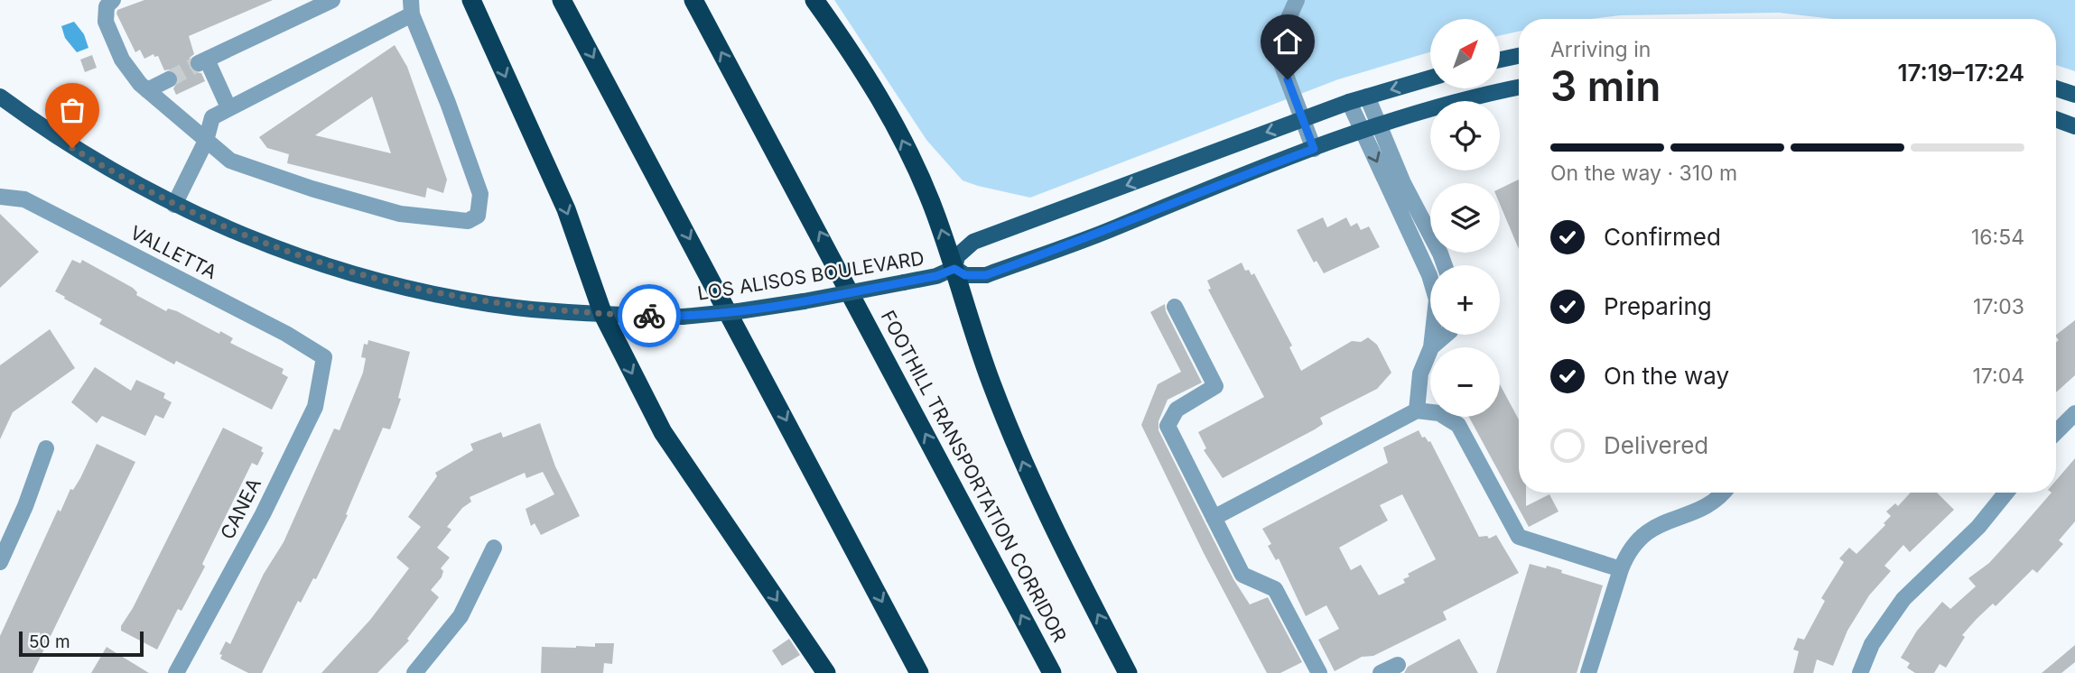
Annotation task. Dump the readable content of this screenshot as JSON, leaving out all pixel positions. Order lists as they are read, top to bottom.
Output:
{
  "streets": {
    "highway": ["FOOTHILL TRANSPORTATION CORRIDOR"],
    "main road": ["LOS ALISOS BOULEVARD"],
    "street": ["VALLETTA", "CANEA"]
  },
  "crossings": [
    ["VALLETTA", "CANEA"]
  ],
  "scale_bar": "50 m",
  "north": "top right",
  "page": {
    "map_buttons": ["+", "−"],
    "heading": ["3 min", "Arriving in", "17:19–17:24"],
    "bar": "On the way · 310 m",
    "list": [
      ["Confirmed", "16:54"],
      ["Preparing", "17:03"],
      ["On the way", "17:04"],
      "Delivered"
    ],
    "scale": "50 m"
  }
}
